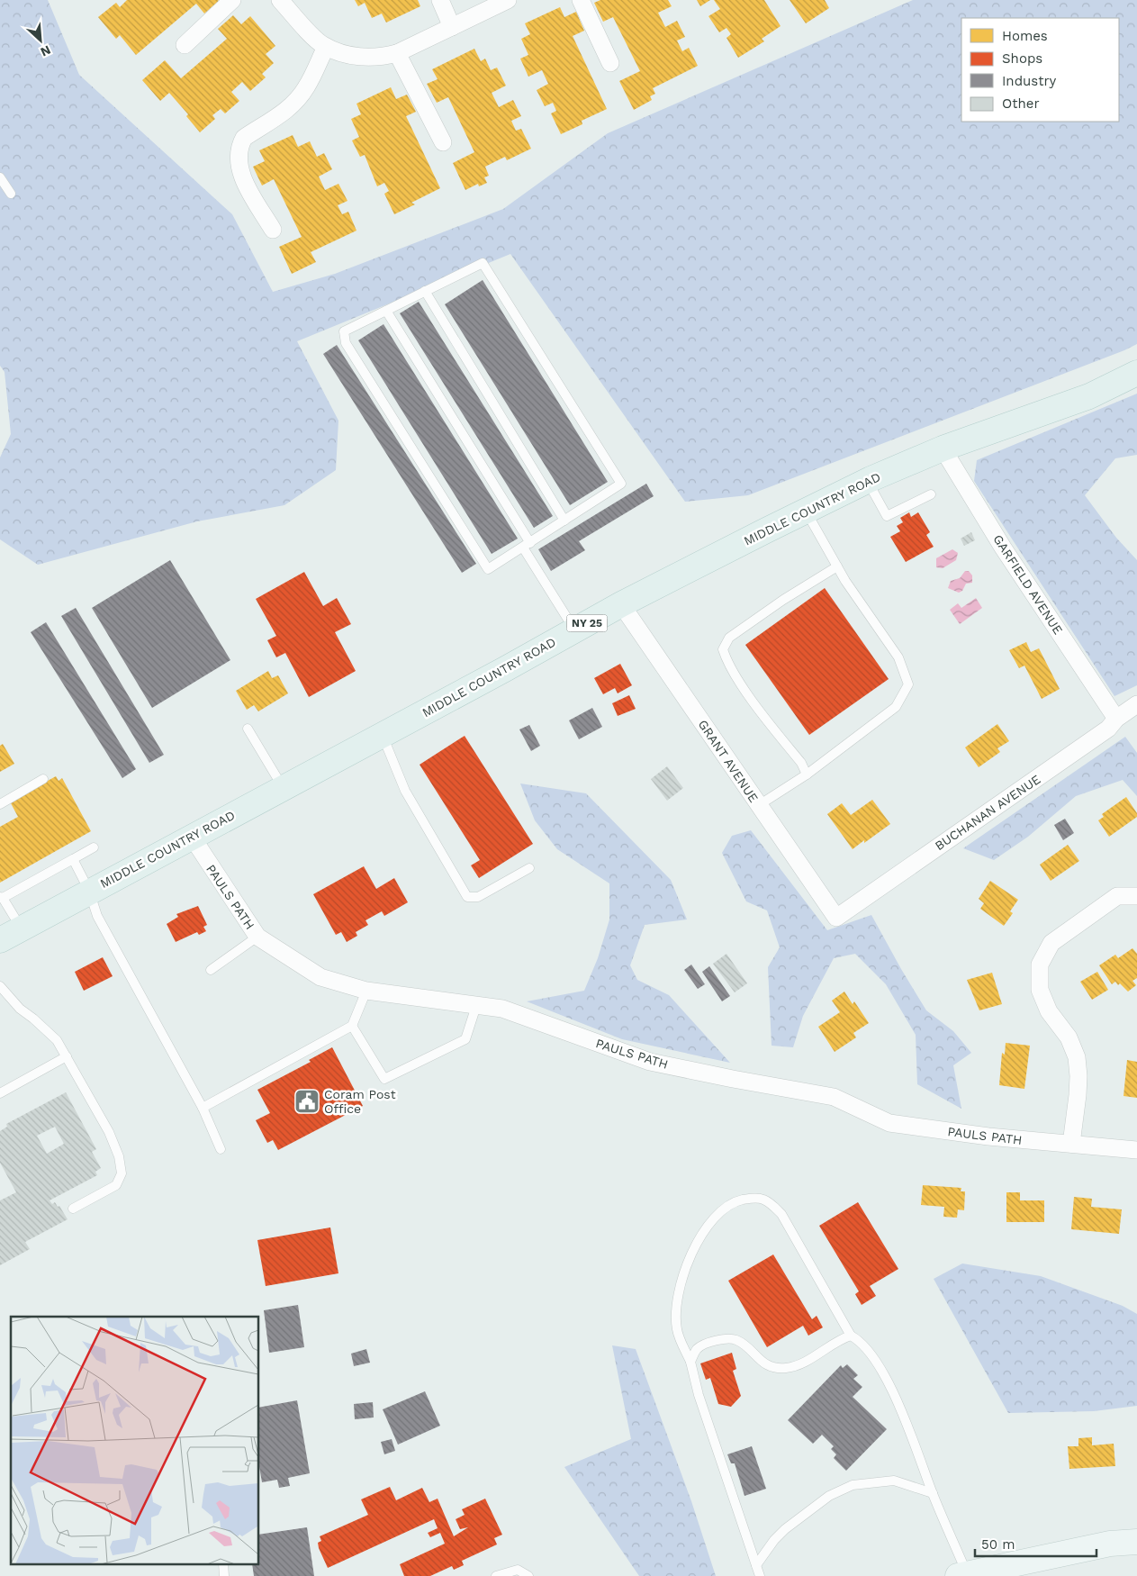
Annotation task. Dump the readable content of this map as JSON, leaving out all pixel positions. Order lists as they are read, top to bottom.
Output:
{
  "streets": {
    "main road": ["MIDDLE COUNTRY ROAD", "NY 25"],
    "street": [
      "GARFIELD AVENUE",
      "GRANT AVENUE",
      "BUCHANAN AVENUE",
      "PAULS PATH"
    ]
  },
  "crossings": [
    ["MIDDLE COUNTRY ROAD", "GARFIELD AVENUE"],
    ["MIDDLE COUNTRY ROAD", "GRANT AVENUE"],
    ["MIDDLE COUNTRY ROAD", "PAULS PATH"],
    ["GARFIELD AVENUE", "BUCHANAN AVENUE"],
    ["GRANT AVENUE", "BUCHANAN AVENUE"]
  ],
  "places": {
    "public building": ["Coram Post Office"]
  },
  "legend": [
    "Homes",
    "Shops",
    "Industry",
    "Other"
  ],
  "scale_bar": "50 m",
  "north": "bottom right"
}
